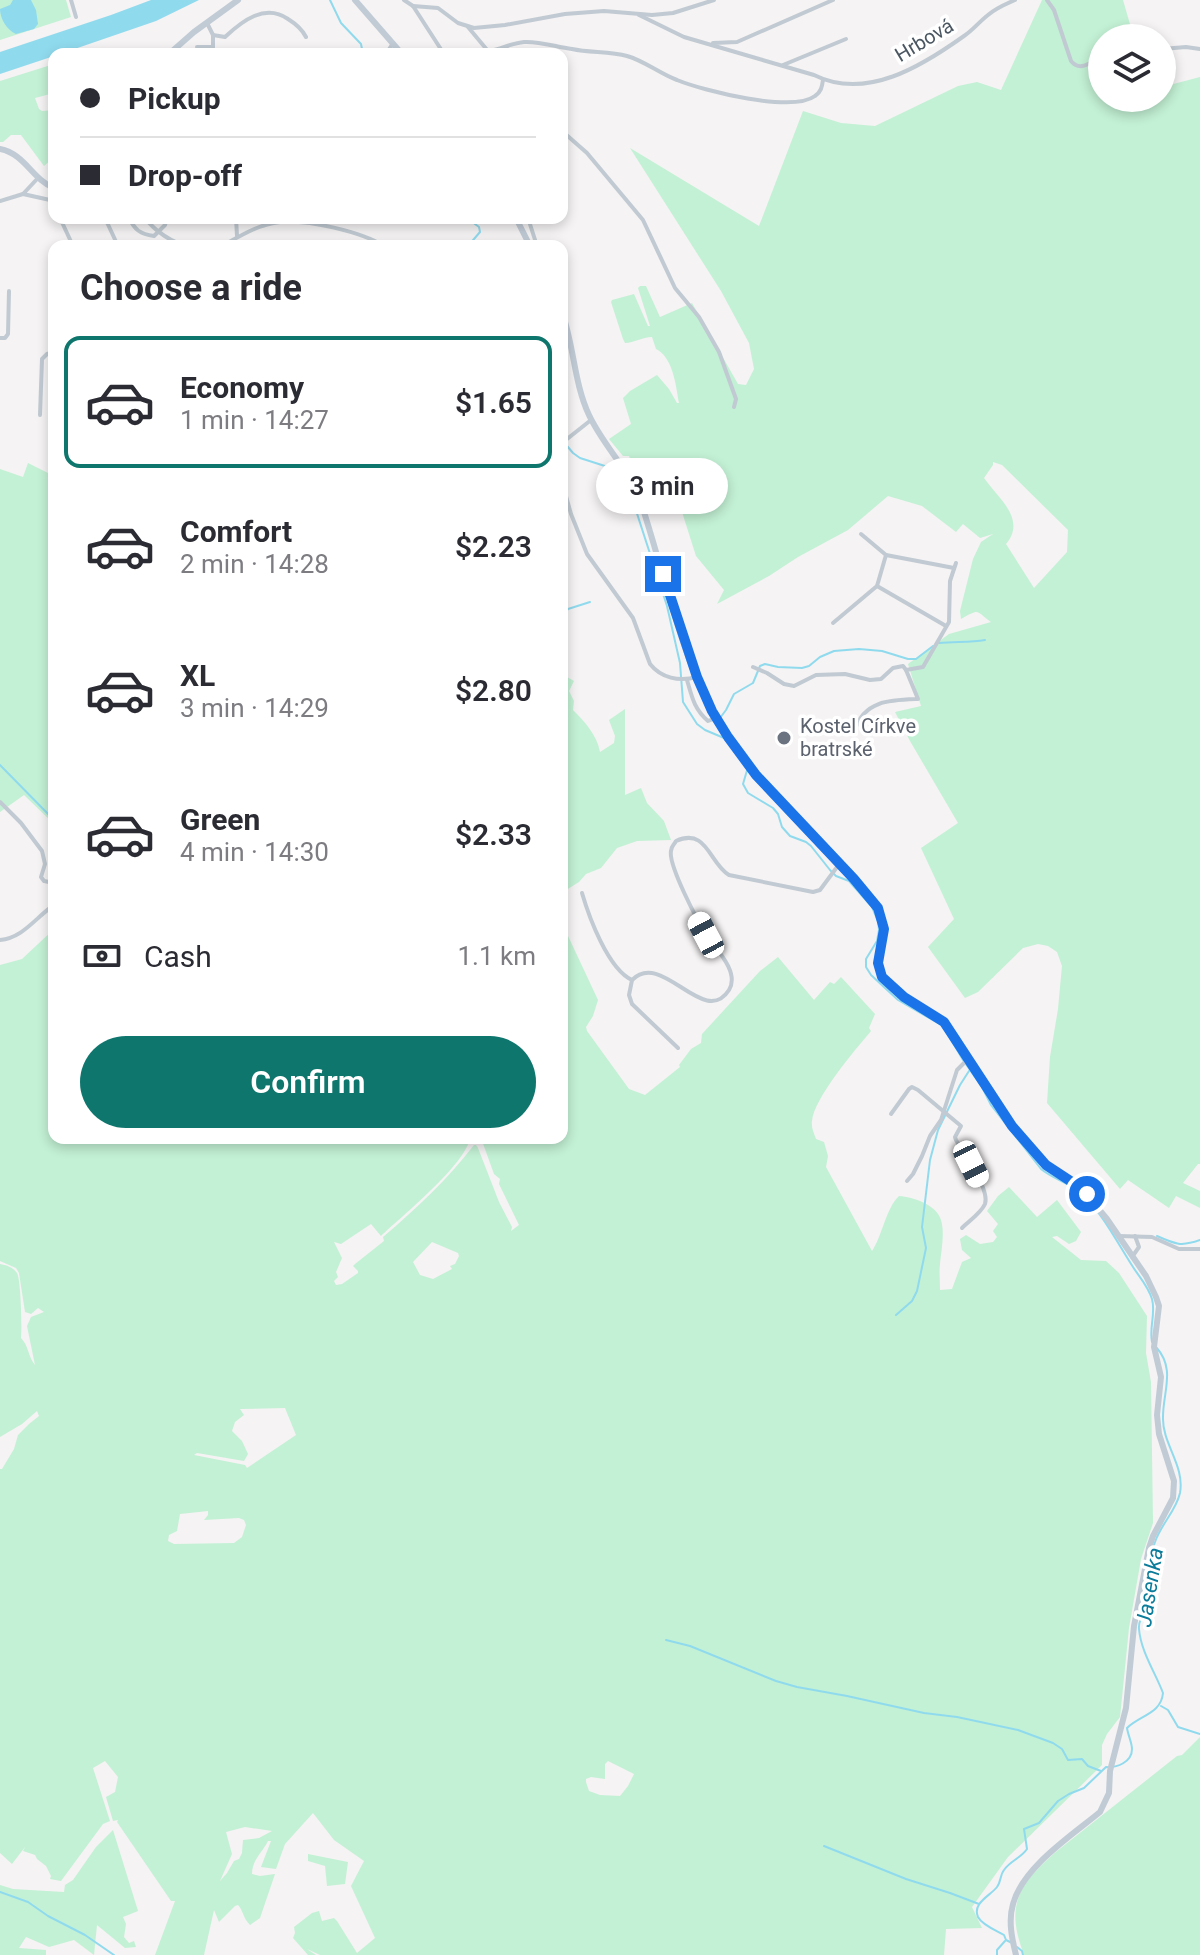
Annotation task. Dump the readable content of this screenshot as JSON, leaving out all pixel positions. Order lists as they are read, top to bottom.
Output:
{
  "streets": {
    "street": ["Hrbová"]
  },
  "water": ["Jasenka"],
  "places": ["Kostel Církve bratrské"],
  "page": {
    "banner": ["Pickup", "Drop-off"],
    "heading": "Choose a ride",
    "list": [
      {
        "name": "Economy",
        "note": "1 min · 14:27",
        "value": "$1.65"
      },
      {
        "name": "Comfort",
        "note": "2 min · 14:28",
        "value": "$2.23"
      },
      {
        "name": "XL",
        "note": "3 min · 14:29",
        "value": "$2.80"
      },
      {
        "name": "Green",
        "note": "4 min · 14:30",
        "value": "$2.33"
      }
    ],
    "bubble": "3 min",
    "pay": ["Cash", "1.1 km"],
    "buttons": "Confirm"
  }
}
